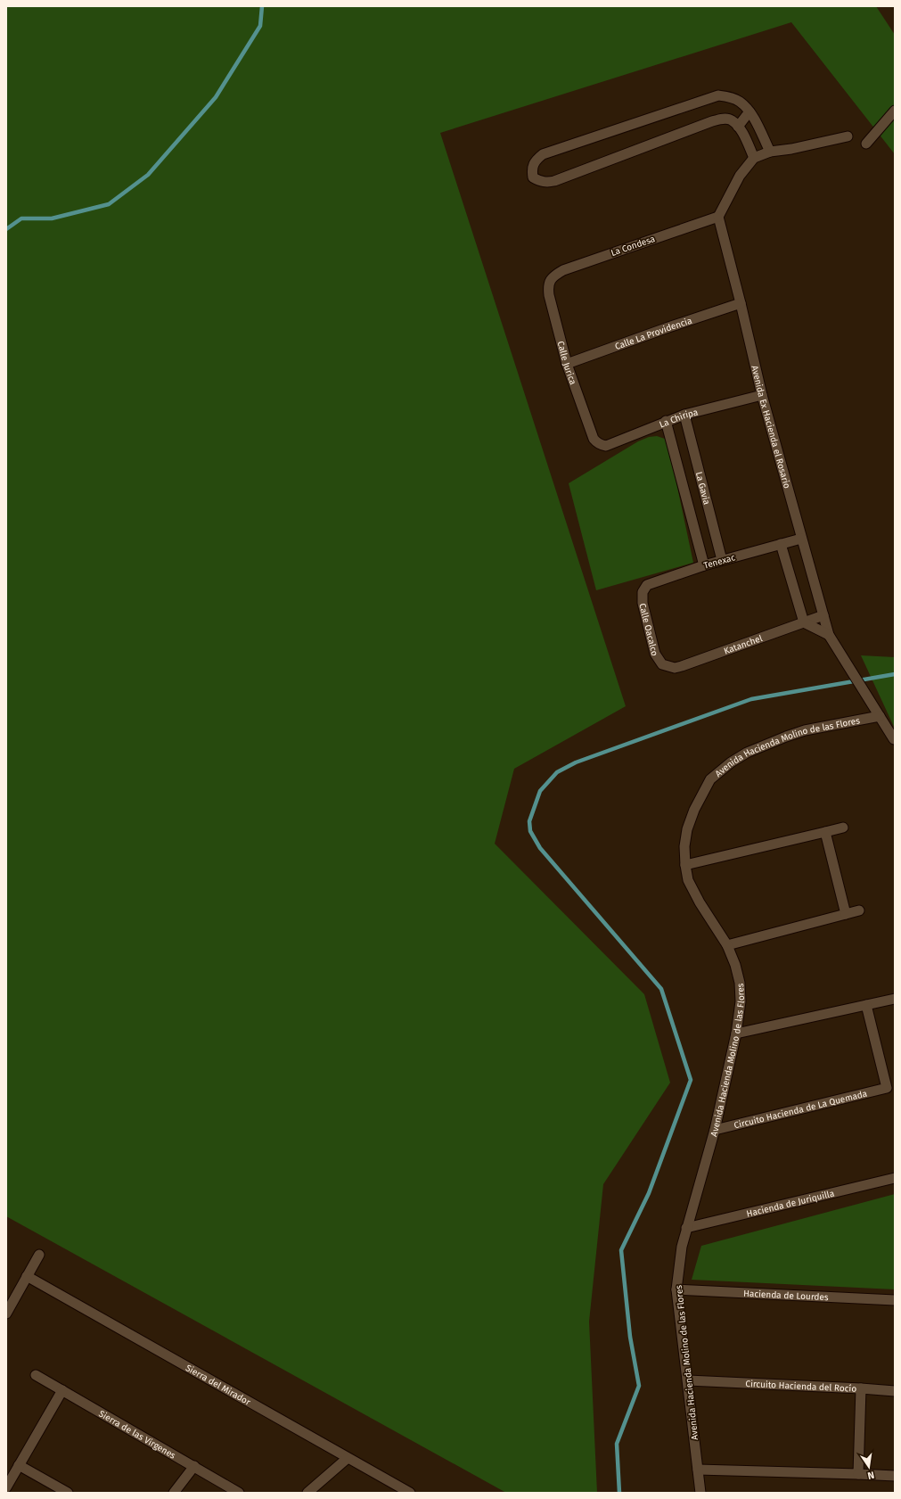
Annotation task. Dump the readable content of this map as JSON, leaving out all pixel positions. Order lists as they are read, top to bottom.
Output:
{
  "streets": {
    "street": [
      "La Condesa",
      "Calle La Providencia",
      "Calle Jurica",
      "La Chiripa",
      "Avenida Ex Hacienda el Rosario",
      "La Gavia",
      "Tenexac",
      "Calle Oacalco",
      "Katanchel",
      "Avenida Hacienda Molino de las Flores",
      "Circuito Hacienda de La Quemada",
      "Hacienda de Juriquilla",
      "Hacienda de Lourdes",
      "Sierra del Mirador",
      "Circuito Hacienda del Rocío",
      "Sierra de las Virgenes"
    ]
  },
  "crossings": [
    ["La Condesa", "Calle Jurica"],
    ["La Condesa", "Avenida Ex Hacienda el Rosario"],
    ["Calle La Providencia", "Calle Jurica"],
    ["Calle La Providencia", "Avenida Ex Hacienda el Rosario"],
    ["Calle Jurica", "La Chiripa"],
    ["La Chiripa", "Avenida Ex Hacienda el Rosario"],
    ["La Chiripa", "La Gavia"],
    ["Avenida Ex Hacienda el Rosario", "Tenexac"],
    ["Avenida Ex Hacienda el Rosario", "Katanchel"],
    ["Avenida Ex Hacienda el Rosario", "Avenida Hacienda Molino de las Flores"],
    ["La Gavia", "Tenexac"],
    ["Tenexac", "Calle Oacalco"],
    ["Calle Oacalco", "Katanchel"],
    ["Avenida Hacienda Molino de las Flores", "Circuito Hacienda de La Quemada"],
    ["Avenida Hacienda Molino de las Flores", "Hacienda de Juriquilla"],
    ["Avenida Hacienda Molino de las Flores", "Hacienda de Lourdes"],
    ["Avenida Hacienda Molino de las Flores", "Circuito Hacienda del Rocío"]
  ],
  "north": "bottom"
}
